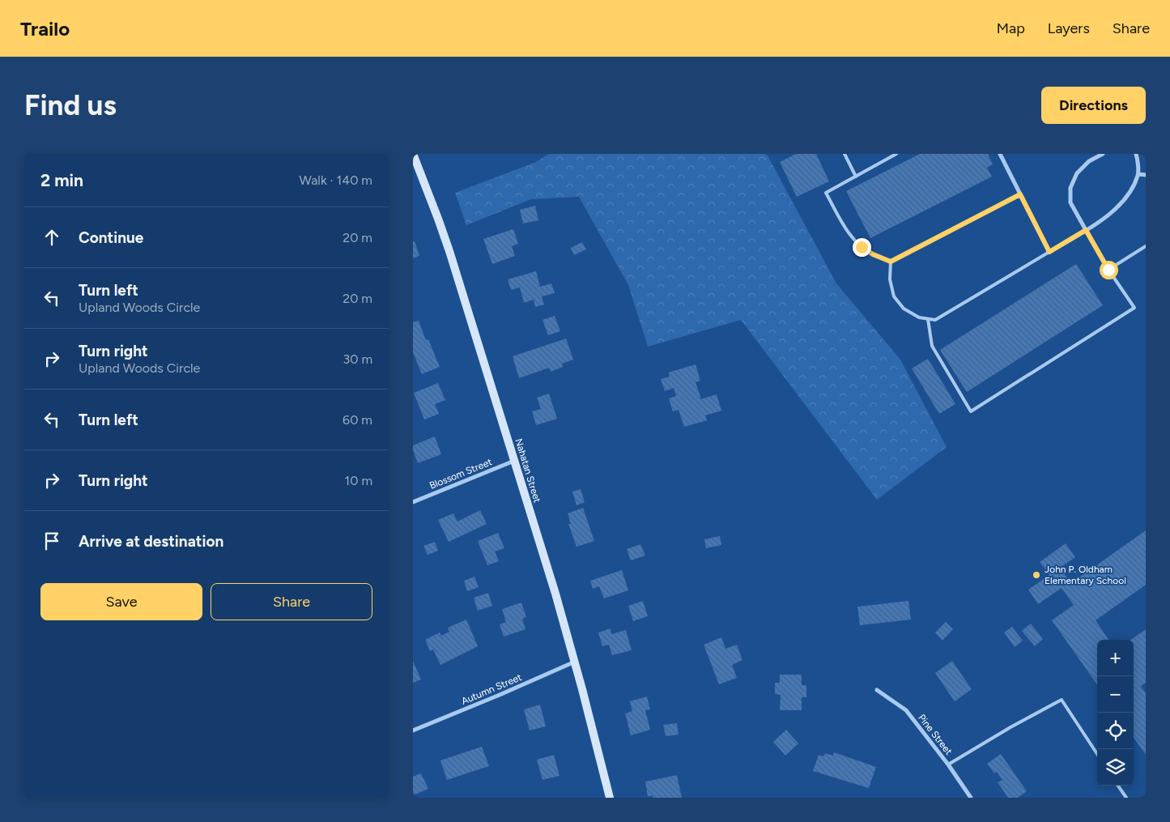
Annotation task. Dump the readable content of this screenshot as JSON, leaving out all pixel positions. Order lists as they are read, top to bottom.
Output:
{
  "streets": {
    "main road": ["Nahatan Street"],
    "street": ["Blossom Street", "Autumn Street", "Pine Street"]
  },
  "crossings": [
    ["Nahatan Street", "Blossom Street"],
    ["Nahatan Street", "Autumn Street"]
  ],
  "places": ["John P. Oldham Elementary School"],
  "page": {
    "header": "Trailo",
    "nav": ["Map", "Layers", "Share"],
    "buttons": [
      "Directions",
      ["Save", "Share"]
    ],
    "title": "Find us",
    "heading": ["2 min", "Walk · 140 m"],
    "list": [
      ["Continue", "20 m"],
      ["Turn left", "Upland Woods Circle", "20 m"],
      ["Turn right", "Upland Woods Circle", "30 m"],
      ["Turn left", "60 m"],
      ["Turn right", "10 m"],
      "Arrive at destination"
    ],
    "map_buttons": ["+", "−"]
  }
}
